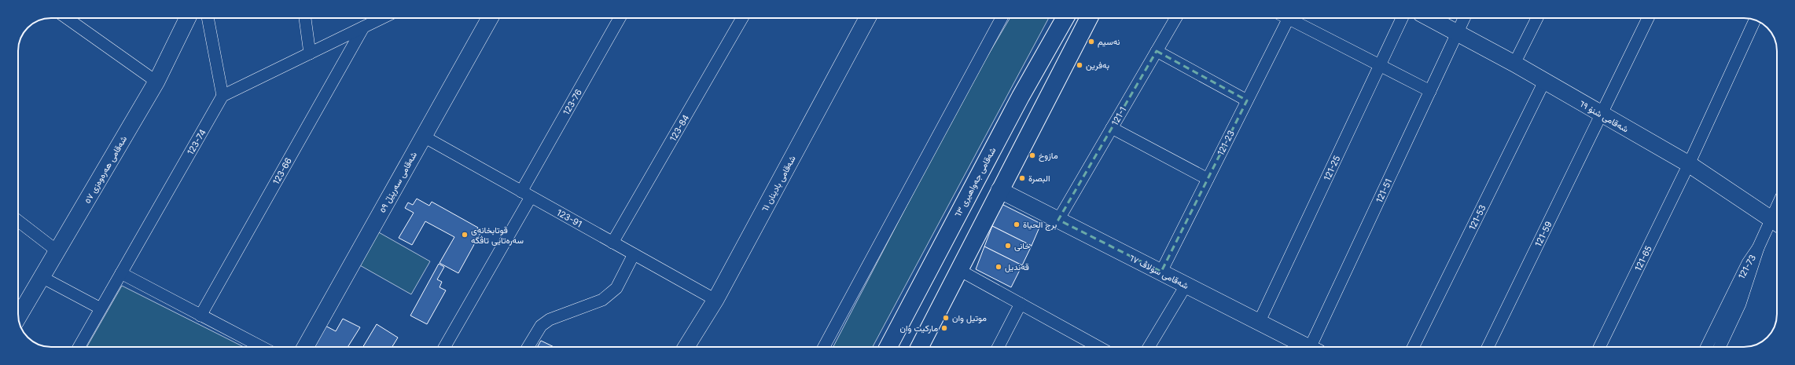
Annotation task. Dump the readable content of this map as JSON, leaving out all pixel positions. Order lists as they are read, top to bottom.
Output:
{
  "streets": {
    "main road": ["شەقامی جەواهیری ٦٣"],
    "street": [
      "123-76",
      "121-1",
      "شەقامی شنۆ ٦٩",
      "123-84",
      "123-74",
      "121-23",
      "121-25",
      "شەقامی هەرەوەزی ٥٧",
      "123-66",
      "شەقامی سەرپێڵ ٥٩",
      "شەقامی بادینان ٦١",
      "121-51",
      "121-53",
      "123-91",
      "121-59",
      "121-65",
      "121-73",
      "شەقامی سۆلاڤ ٦٧"
    ]
  },
  "crossings": [
    ["123-76", "123-91"],
    ["121-1", "شەقامی سۆلاڤ ٦٧"],
    ["شەقامی شنۆ ٦٩", "121-51"],
    ["شەقامی شنۆ ٦٩", "121-53"],
    ["شەقامی شنۆ ٦٩", "121-59"],
    ["شەقامی شنۆ ٦٩", "121-65"],
    ["123-84", "123-91"],
    ["121-23", "شەقامی سۆلاڤ ٦٧"],
    ["121-25", "شەقامی سۆلاڤ ٦٧"],
    ["شەقامی سەرپێڵ ٥٩", "123-91"],
    ["شەقامی بادینان ٦١", "123-91"]
  ],
  "places": [
    "نەسیم",
    "بەفرین",
    "مازوخ",
    "البصرة",
    "برج الحياة",
    "قوتابخانەی سەرەتایی تاڤگە",
    "خانی",
    "قەندیل",
    "موتيل وان",
    "ماركيت وان"
  ]
}
